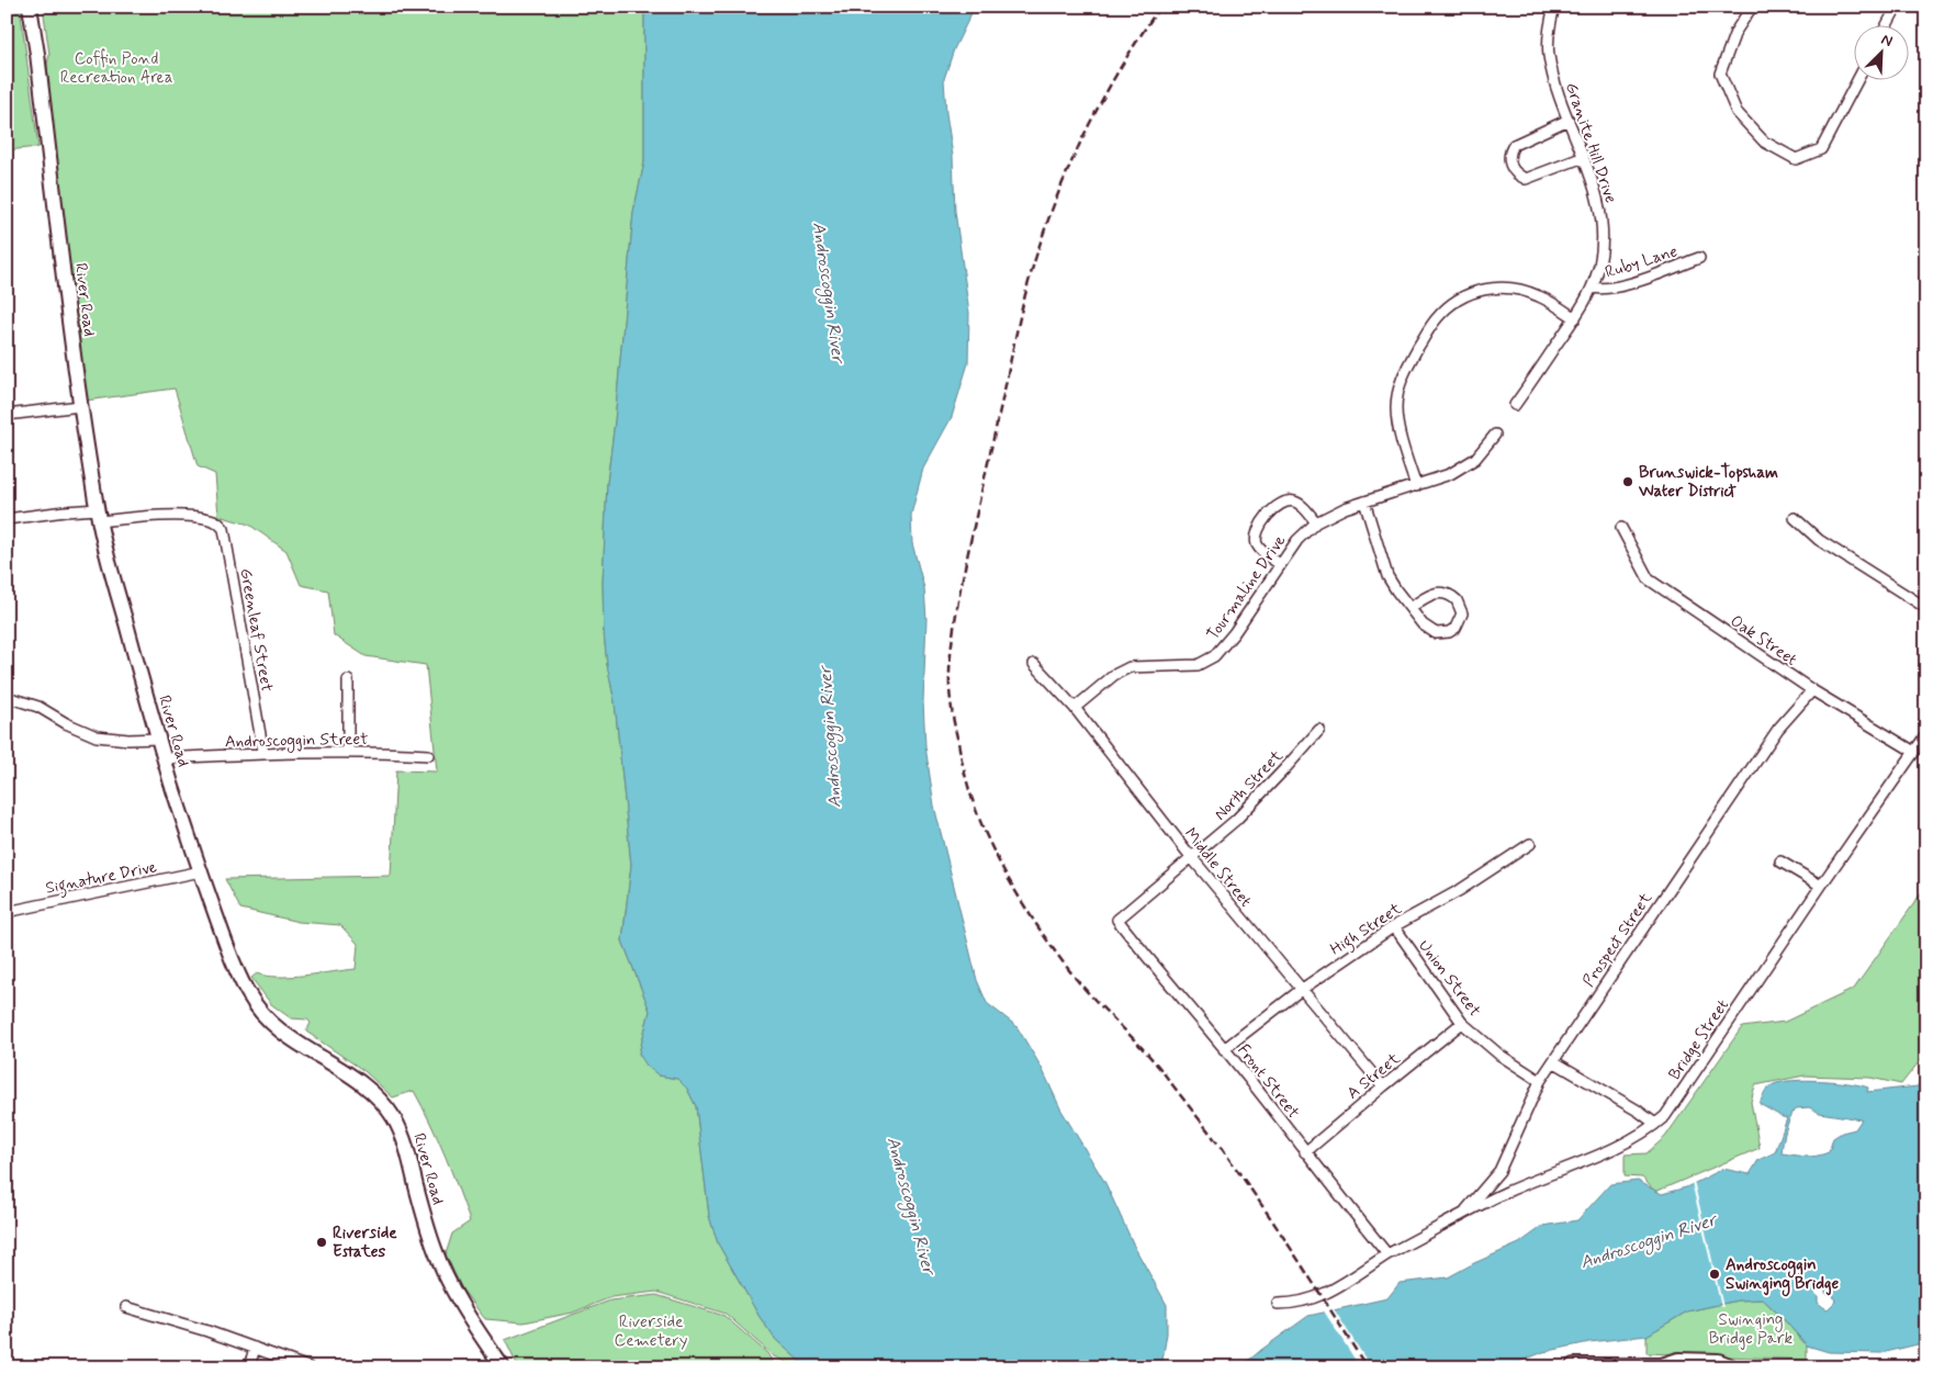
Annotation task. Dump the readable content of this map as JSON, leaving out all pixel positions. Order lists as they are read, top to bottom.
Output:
{
  "streets": {
    "street": [
      "Granite Hill Drive",
      "Ruby Lane",
      "River Road",
      "Tourmaline Drive",
      "Greenleaf Street",
      "Oak Street",
      "Androscoggin Street",
      "North Street",
      "Middle Street",
      "Signature Drive",
      "High Street",
      "Prospect Street",
      "Union Street",
      "Bridge Street",
      "A Street",
      "Front Street"
    ]
  },
  "crossings": [
    ["Granite Hill Drive", "Ruby Lane"],
    ["River Road", "Greenleaf Street"],
    ["River Road", "Androscoggin Street"],
    ["River Road", "Signature Drive"],
    ["Tourmaline Drive", "Middle Street"],
    ["Greenleaf Street", "Androscoggin Street"],
    ["Oak Street", "Prospect Street"],
    ["Oak Street", "Bridge Street"],
    ["North Street", "Middle Street"],
    ["North Street", "Front Street"],
    ["Middle Street", "High Street"],
    ["Middle Street", "A Street"],
    ["High Street", "Union Street"],
    ["High Street", "Front Street"],
    ["Prospect Street", "Union Street"],
    ["Prospect Street", "Bridge Street"],
    ["Union Street", "A Street"],
    ["Bridge Street", "Front Street"],
    ["A Street", "Front Street"]
  ],
  "water": ["Androscoggin River"],
  "parks": ["Coffin Pond Recreation Area", "Swinging Bridge Park", "Riverside Cemetery"],
  "places": ["Brunswick-Topsham Water District", "Riverside Estates", "Androscoggin Swinging Bridge"],
  "north": "top right"
}
